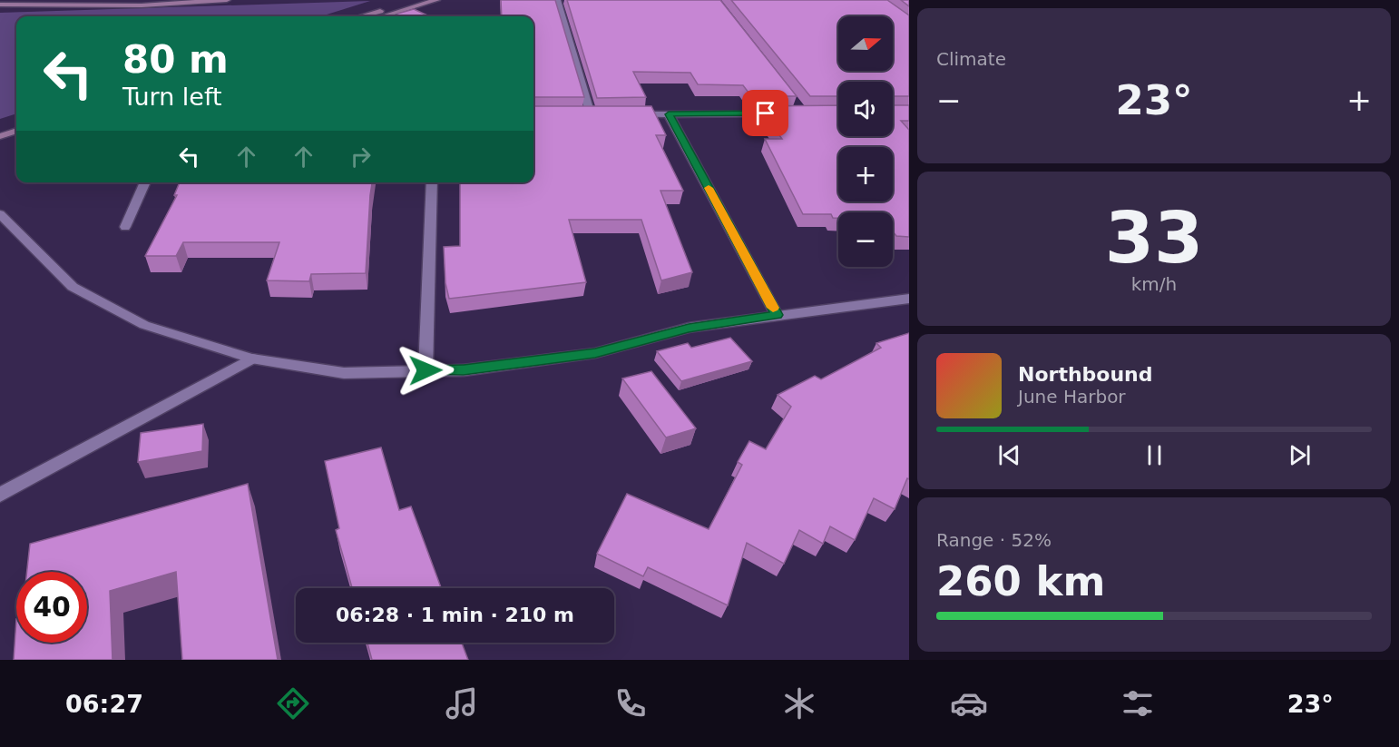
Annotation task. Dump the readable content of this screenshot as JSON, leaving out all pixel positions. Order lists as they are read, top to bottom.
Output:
{
  "north": "right",
  "page": {
    "tile": [
      "Climate",
      ["33", "km/h"],
      ["Range · 52%", "260 km"]
    ],
    "map_buttons": ["+", "−"],
    "turn": ["80 m", "Turn left"],
    "heat": ["−", "23°", "+"],
    "song": ["Northbound", "June Harbor"],
    "limit": "40",
    "trip": "06:28 · 1 min · 210 m",
    "tabs": ["06:27", "23°"]
  }
}
